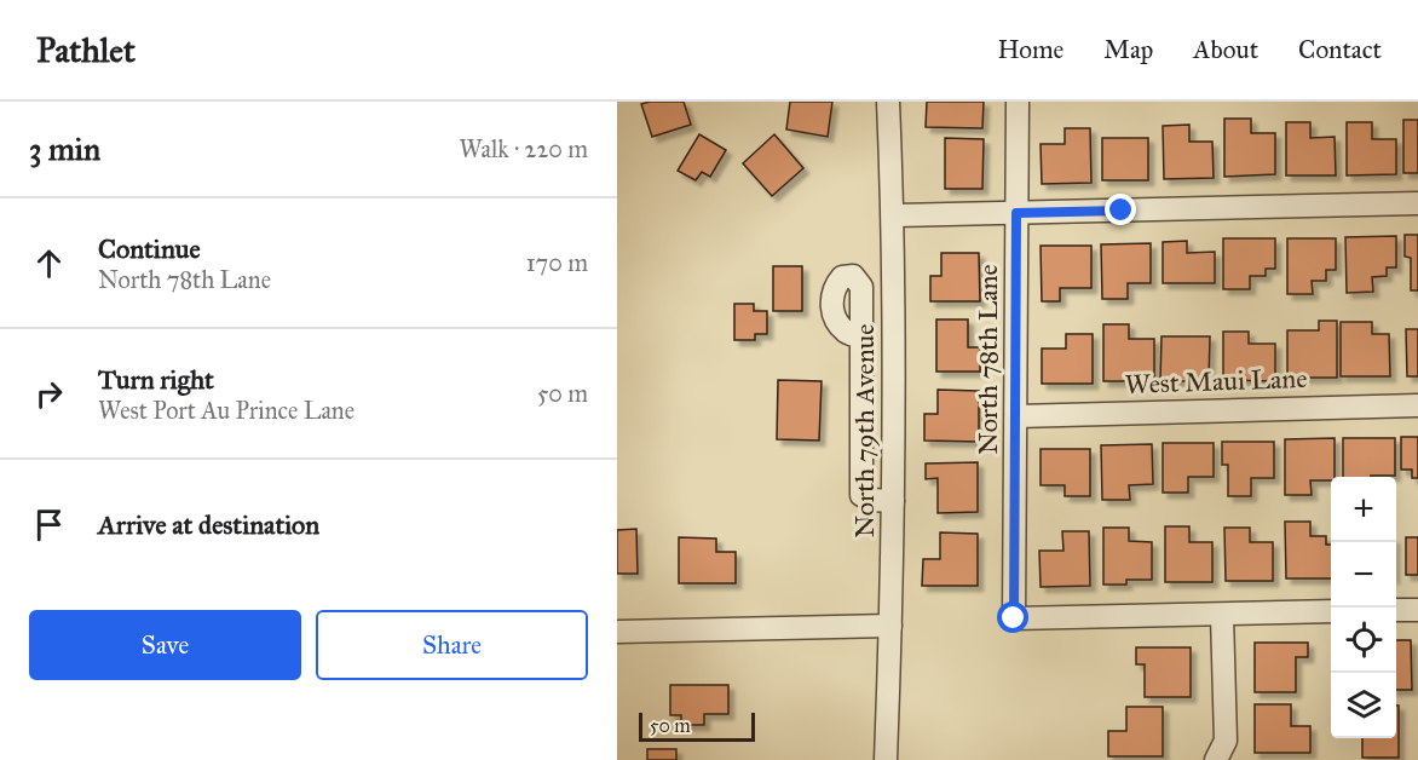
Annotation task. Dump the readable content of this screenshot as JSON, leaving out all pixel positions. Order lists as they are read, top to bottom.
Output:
{
  "streets": {
    "street": ["North 78th Lane", "West Maui Lane", "North 79th Avenue"]
  },
  "crossings": [
    ["North 78th Lane", "West Maui Lane"]
  ],
  "scale_bar": "50 m",
  "page": {
    "header": "Pathlet",
    "nav": [
      "Home",
      "Map",
      "About",
      "Contact"
    ],
    "heading": ["3 min", "Walk · 220 m"],
    "list": [
      ["Continue", "North 78th Lane", "170 m"],
      ["Turn right", "West Port Au Prince Lane", "50 m"],
      "Arrive at destination"
    ],
    "map_buttons": ["+", "−"],
    "buttons": ["Save", "Share"],
    "scale": "50 m"
  }
}
